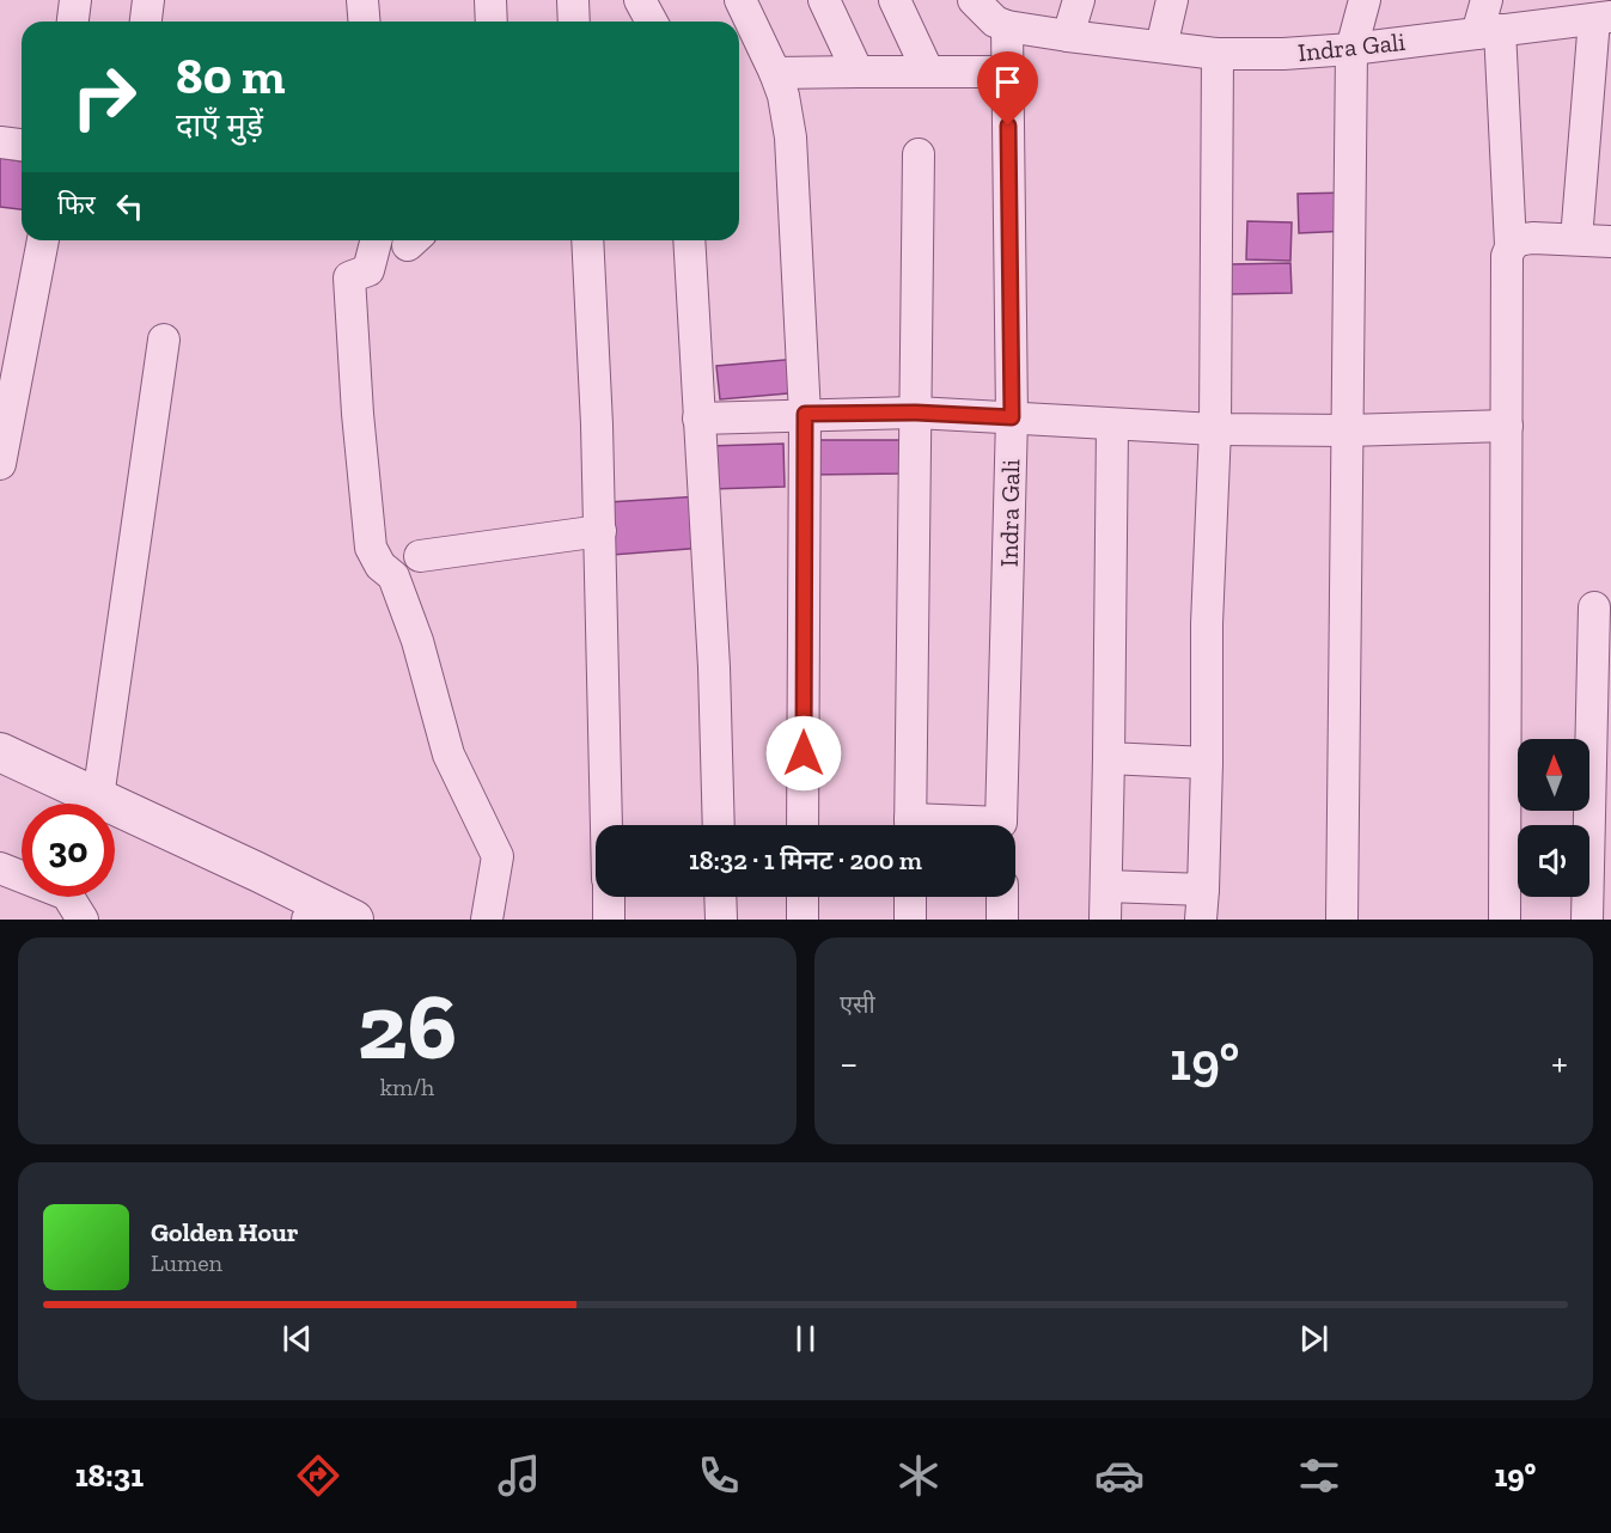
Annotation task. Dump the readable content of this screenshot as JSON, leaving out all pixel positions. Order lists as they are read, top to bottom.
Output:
{
  "streets": {
    "street": ["Indra Gali"]
  },
  "north": "top",
  "page": {
    "turn": ["80 m", "दाएँ मुड़ें"],
    "then": "फिर",
    "limit": "30",
    "trip": "18:32 · 1 मिनट · 200 m",
    "tile": [
      ["26", "km/h"],
      "एसी"
    ],
    "heat": ["−", "19°", "+"],
    "song": ["Golden Hour", "Lumen"],
    "tabs": ["18:31", "19°"]
  }
}
